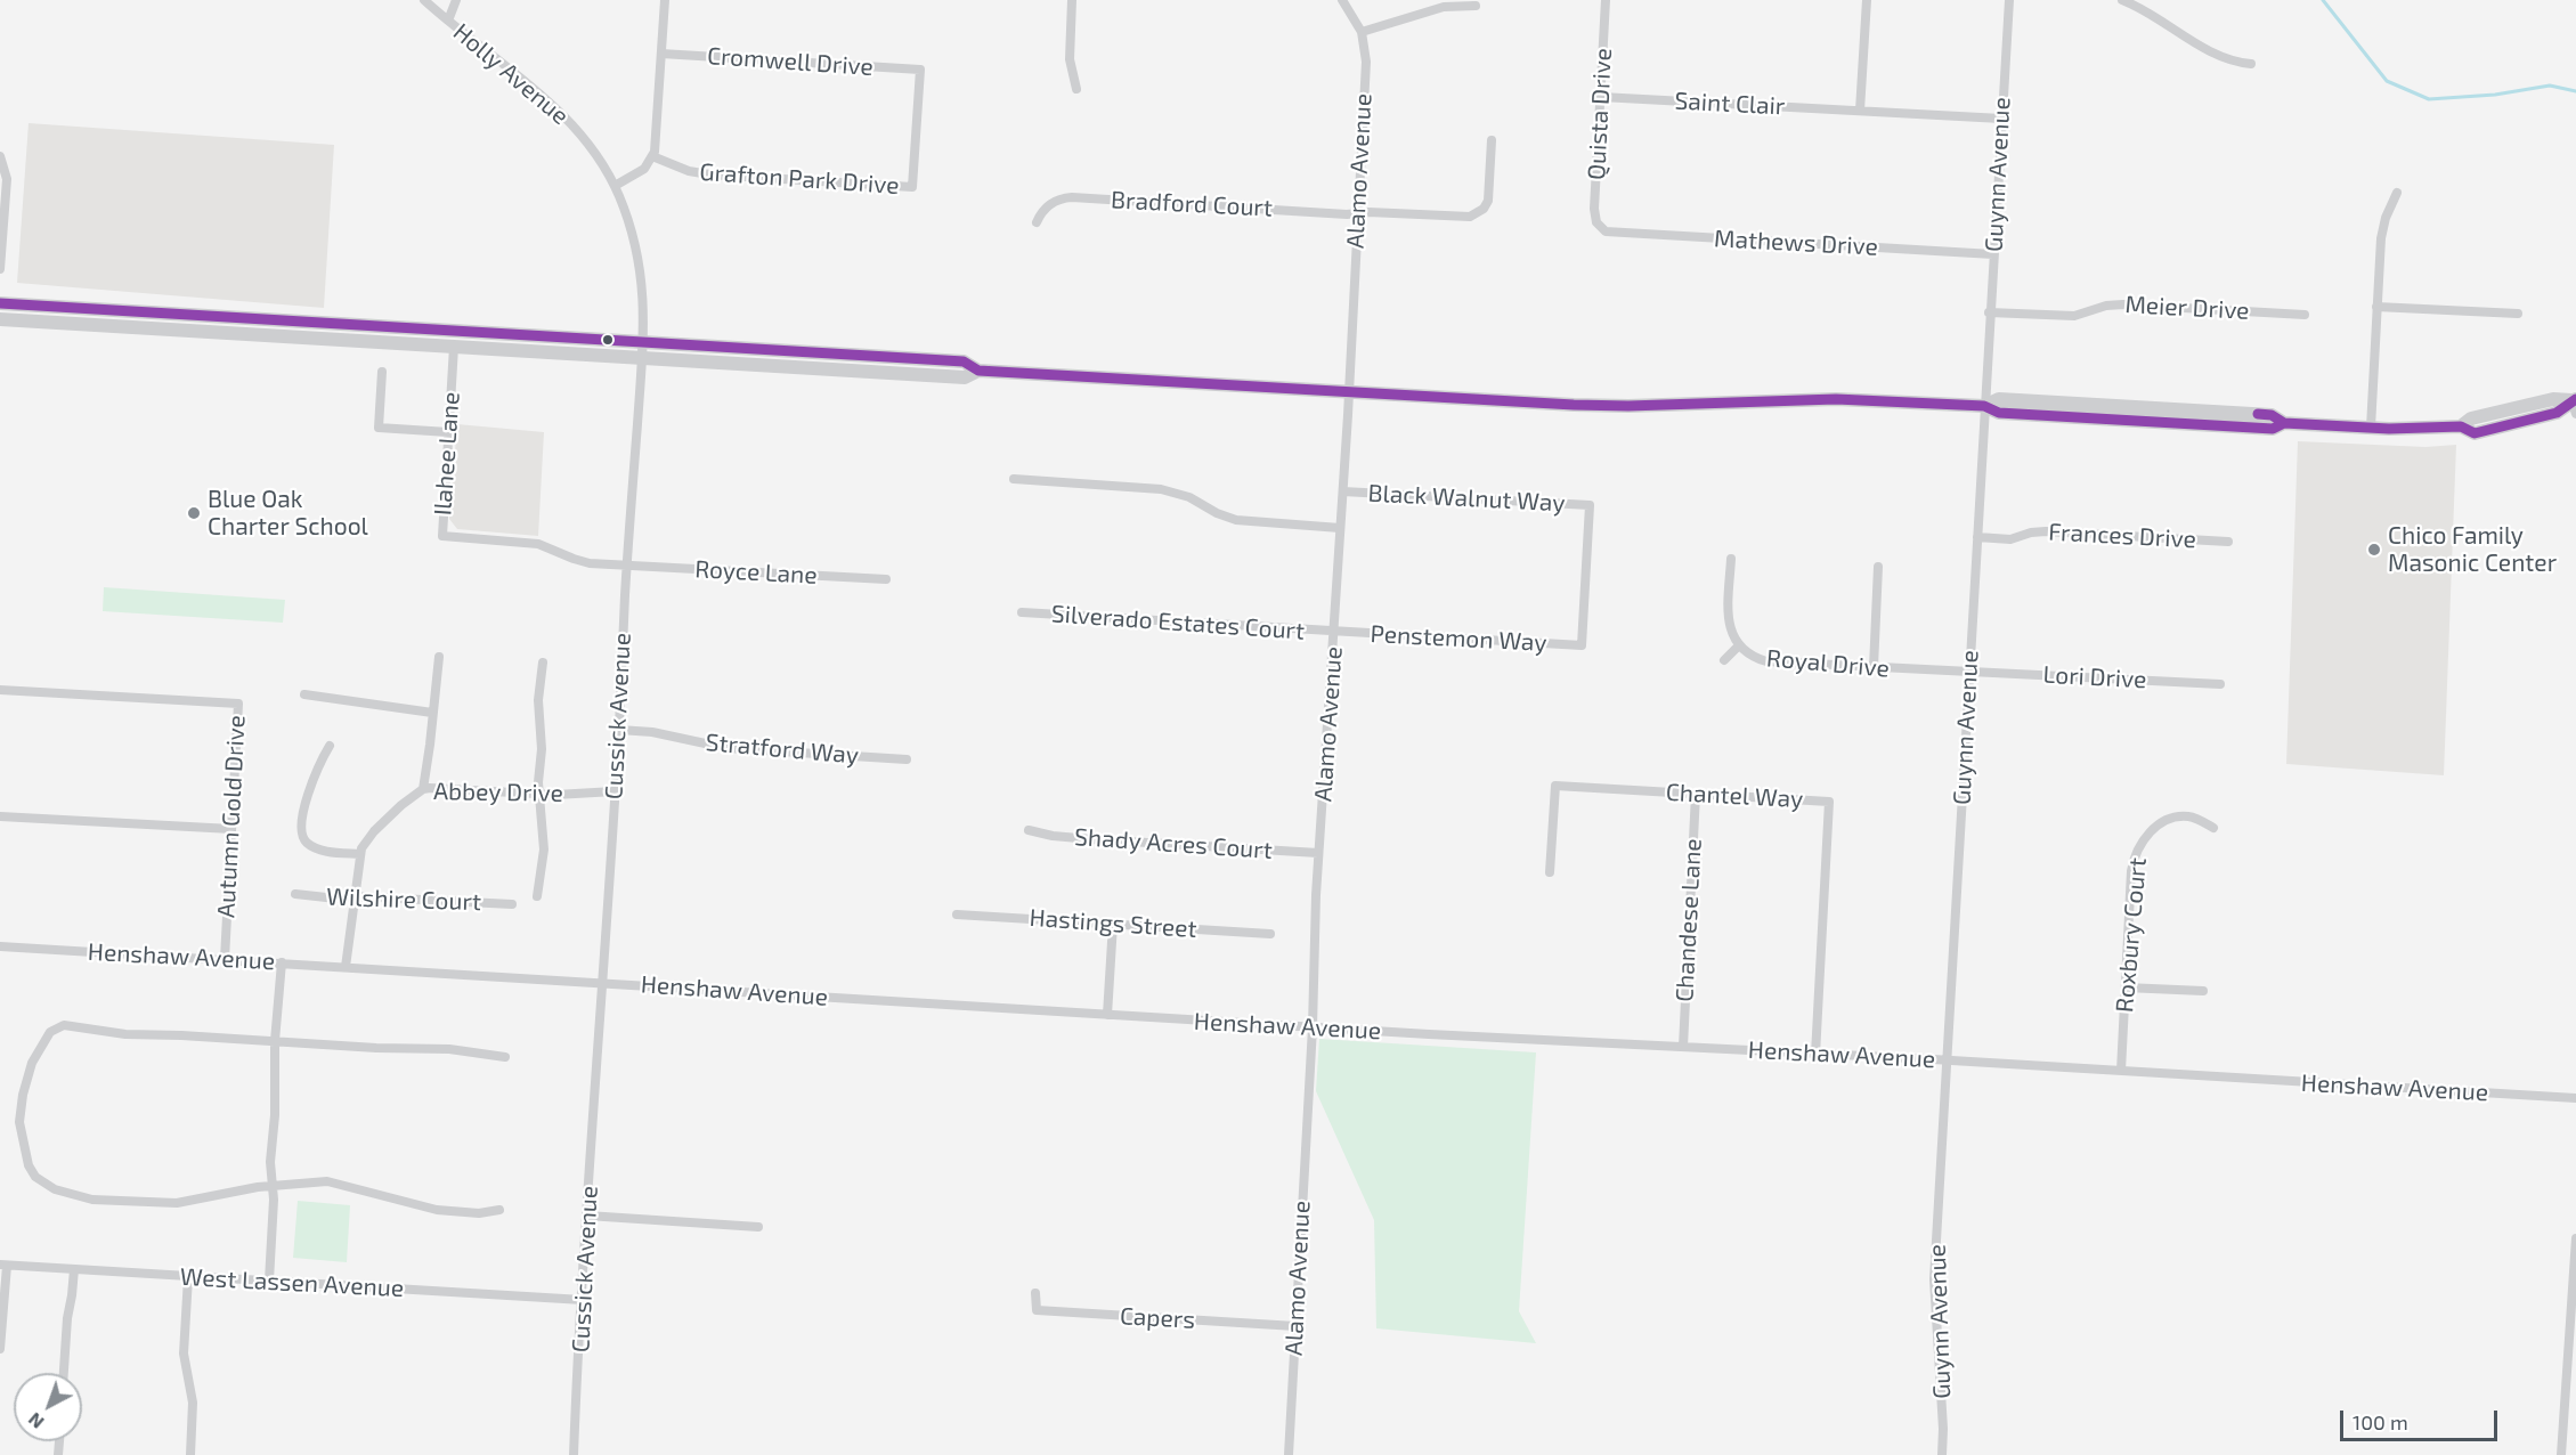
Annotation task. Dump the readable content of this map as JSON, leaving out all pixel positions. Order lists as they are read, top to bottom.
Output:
{
  "streets": {
    "street": [
      "Cromwell Drive",
      "Holly Avenue",
      "Saint Clair",
      "Quista Drive",
      "Alamo Avenue",
      "Guynn Avenue",
      "Grafton Park Drive",
      "Bradford Court",
      "Mathews Drive",
      "Meier Drive",
      "Ilahee Lane",
      "Black Walnut Way",
      "Frances Drive",
      "Royce Lane",
      "Silverado Estates Court",
      "Penstemon Way",
      "Royal Drive",
      "Lori Drive",
      "Cussick Avenue",
      "Stratford Way",
      "Abbey Drive",
      "Chantel Way",
      "Autumn Gold Drive",
      "Shady Acres Court",
      "Wilshire Court",
      "Chandese Lane",
      "Hastings Street",
      "Roxbury Court",
      "Henshaw Avenue",
      "West Lassen Avenue",
      "Capers"
    ]
  },
  "crossings": [
    ["Cromwell Drive", "Grafton Park Drive"],
    ["Holly Avenue", "Cussick Avenue"],
    ["Saint Clair", "Quista Drive"],
    ["Saint Clair", "Guynn Avenue"],
    ["Quista Drive", "Mathews Drive"],
    ["Alamo Avenue", "Bradford Court"],
    ["Alamo Avenue", "Black Walnut Way"],
    ["Alamo Avenue", "Silverado Estates Court"],
    ["Alamo Avenue", "Penstemon Way"],
    ["Alamo Avenue", "Shady Acres Court"],
    ["Alamo Avenue", "Henshaw Avenue"],
    ["Alamo Avenue", "Capers"],
    ["Guynn Avenue", "Mathews Drive"],
    ["Guynn Avenue", "Meier Drive"],
    ["Guynn Avenue", "Frances Drive"],
    ["Guynn Avenue", "Royal Drive"],
    ["Guynn Avenue", "Lori Drive"],
    ["Guynn Avenue", "Henshaw Avenue"],
    ["Ilahee Lane", "Royce Lane"],
    ["Ilahee Lane", "Cussick Avenue"],
    ["Black Walnut Way", "Penstemon Way"],
    ["Royce Lane", "Cussick Avenue"],
    ["Silverado Estates Court", "Penstemon Way"],
    ["Royal Drive", "Lori Drive"],
    ["Cussick Avenue", "Stratford Way"],
    ["Cussick Avenue", "Abbey Drive"],
    ["Cussick Avenue", "Henshaw Avenue"],
    ["Cussick Avenue", "West Lassen Avenue"],
    ["Abbey Drive", "Wilshire Court"],
    ["Abbey Drive", "Henshaw Avenue"],
    ["Chantel Way", "Chandese Lane"],
    ["Chantel Way", "Henshaw Avenue"],
    ["Autumn Gold Drive", "Henshaw Avenue"],
    ["Chandese Lane", "Henshaw Avenue"],
    ["Roxbury Court", "Henshaw Avenue"]
  ],
  "places": ["Blue Oak Charter School", "Chico Family Masonic Center"],
  "scale_bar": "100 m",
  "north": "bottom left"
}
